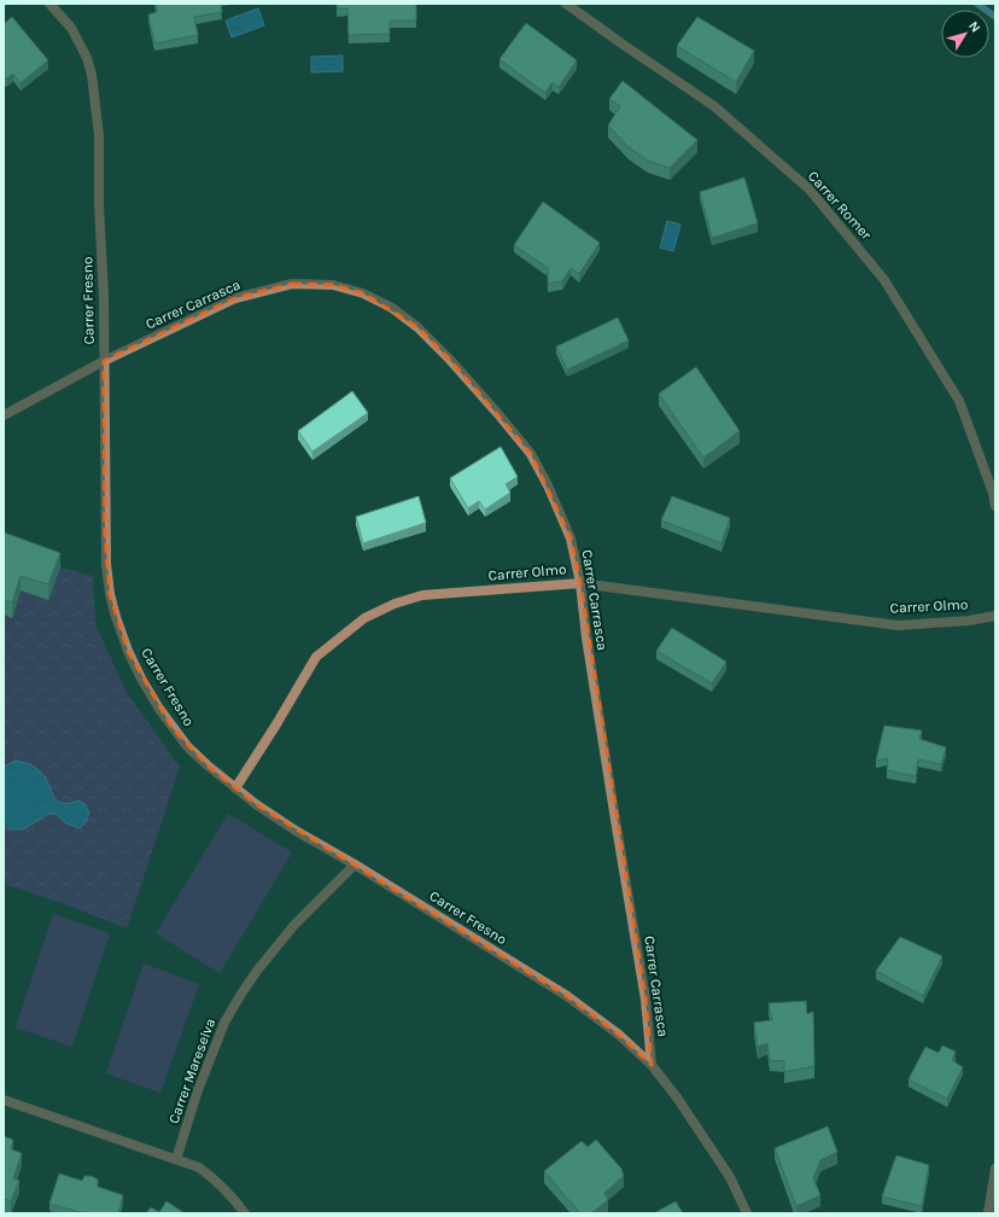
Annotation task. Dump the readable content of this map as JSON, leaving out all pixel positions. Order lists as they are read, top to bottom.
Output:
{
  "streets": {
    "street": [
      "Carrer Romer",
      "Carrer Fresno",
      "Carrer Carrasca",
      "Carrer Olmo",
      "Carrer Mareselva"
    ]
  },
  "crossings": [
    ["Carrer Fresno", "Carrer Carrasca"],
    ["Carrer Fresno", "Carrer Olmo"],
    ["Carrer Fresno", "Carrer Mareselva"],
    ["Carrer Carrasca", "Carrer Olmo"]
  ],
  "north": "top right"
}
